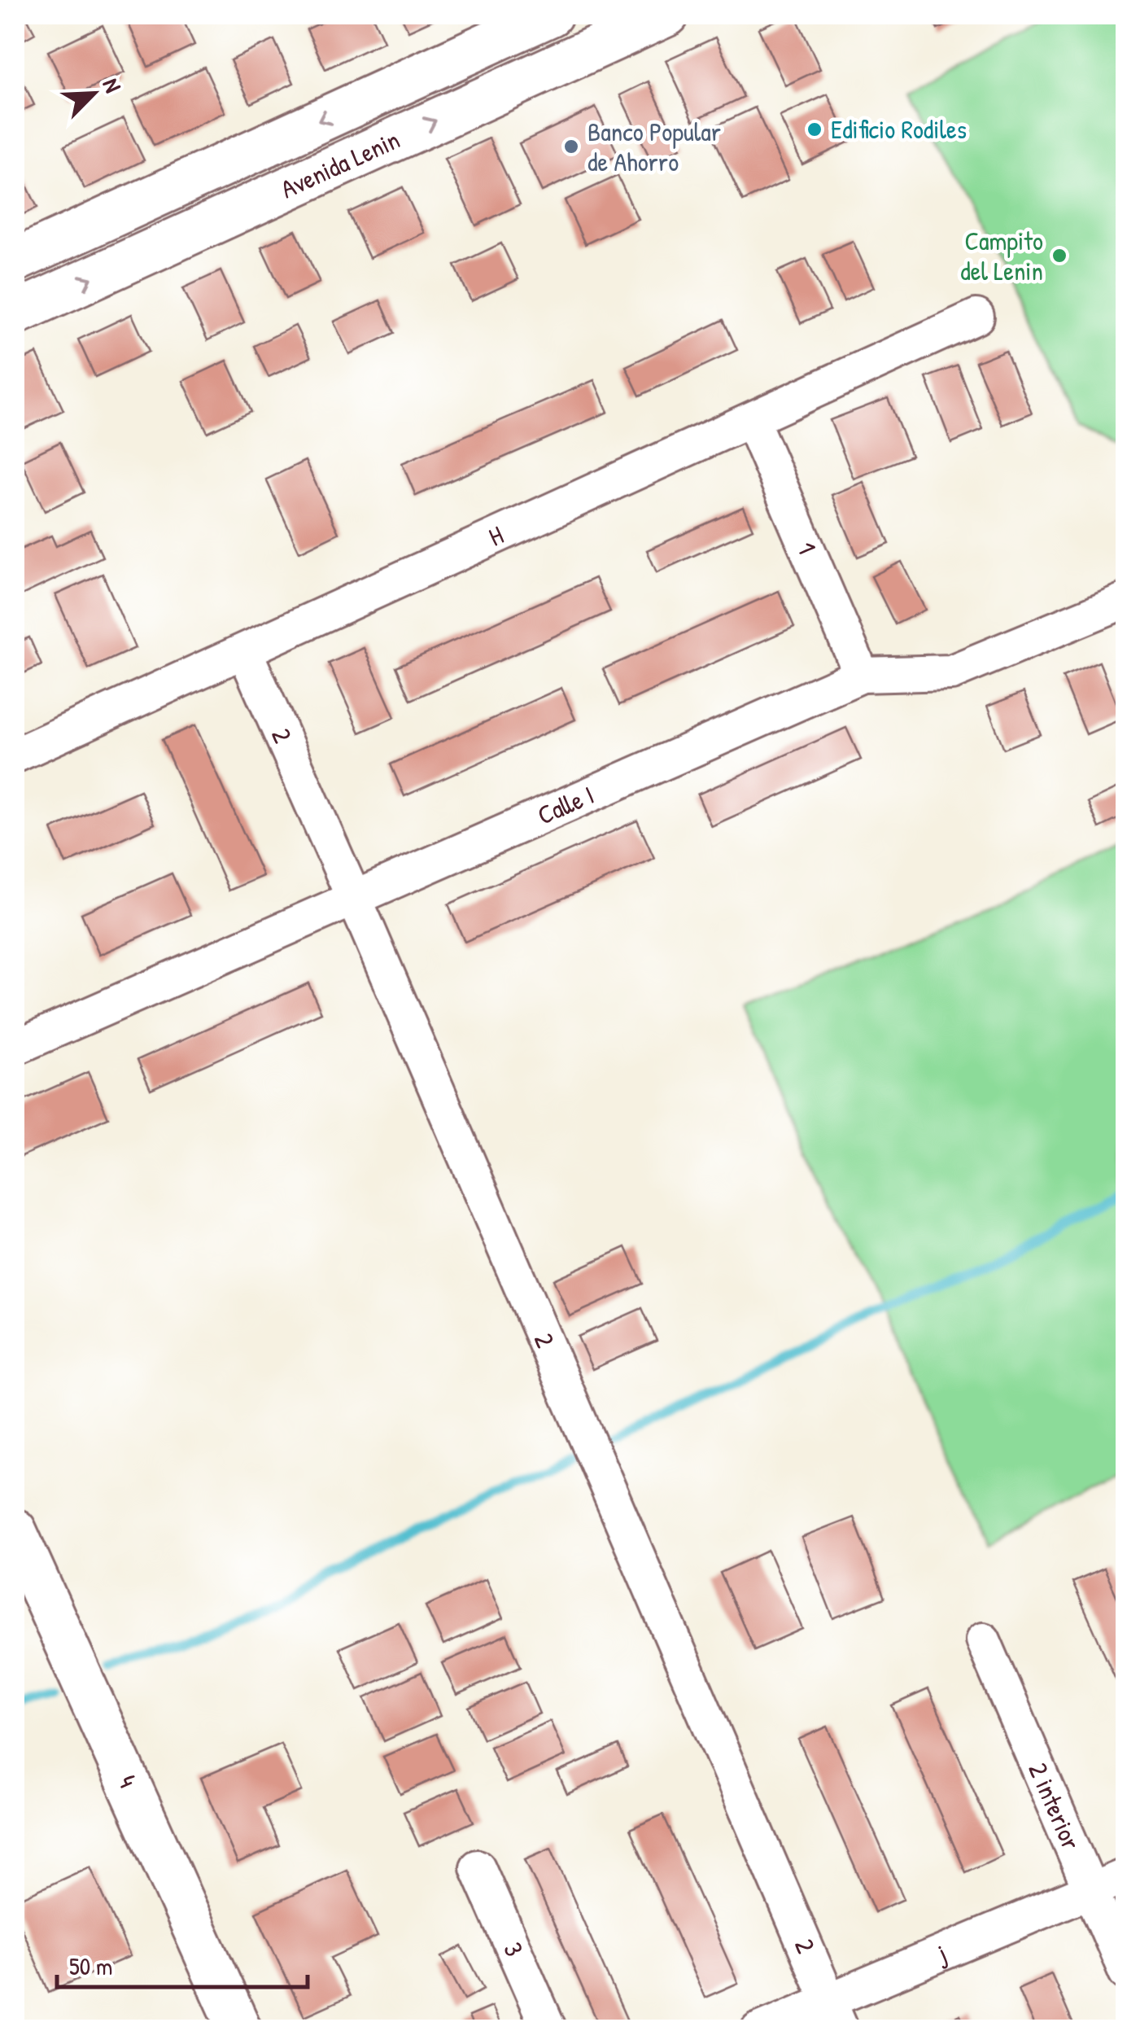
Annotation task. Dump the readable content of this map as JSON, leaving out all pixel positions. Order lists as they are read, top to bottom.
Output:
{
  "streets": {
    "street": [
      "Avenida Lenin",
      "H",
      "1",
      "2",
      "Calle I",
      "4",
      "2 interior",
      "3",
      "j"
    ]
  },
  "crossings": [
    ["H", "1"],
    ["H", "2"],
    ["1", "Calle I"],
    ["2", "Calle I"],
    ["2", "j"],
    ["2 interior", "j"]
  ],
  "places": ["Edificio Rodiles", "Banco Popular de Ahorro", "Campito del Lenin"],
  "scale_bar": "50 m",
  "north": "top right"
}
